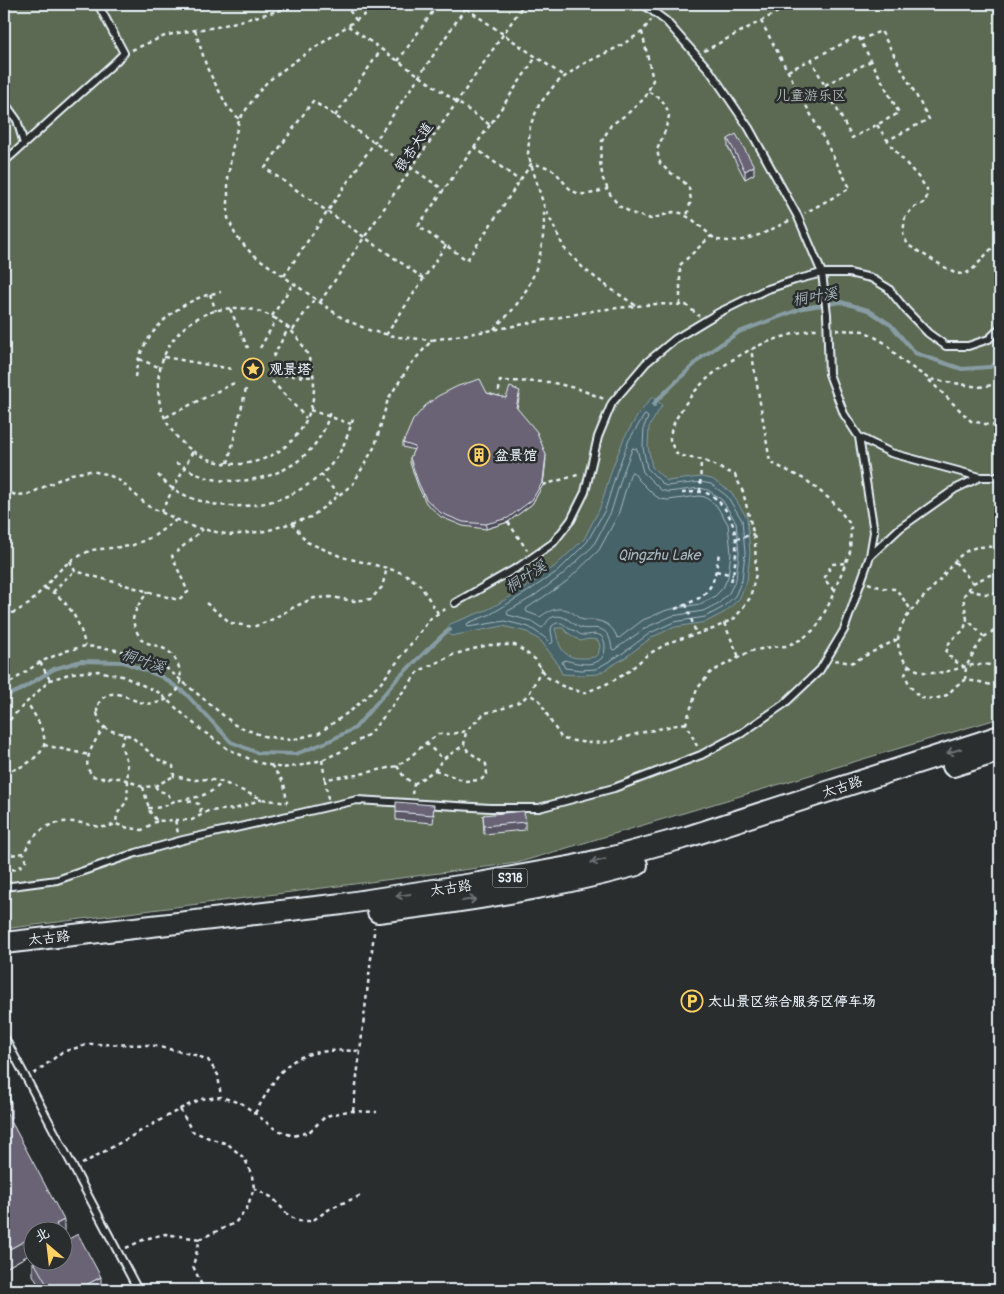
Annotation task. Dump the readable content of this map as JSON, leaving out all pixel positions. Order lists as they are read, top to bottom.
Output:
{
  "streets": {
    "main road": ["太古路", "S318"],
    "path": ["银杏大道"]
  },
  "water": ["桐叶溪", "Qingzhu Lake"],
  "parks": ["儿童游乐区"],
  "places": {
    "place": ["观景塔"],
    "building": ["盆景馆"],
    "parking": ["太山景区综合服务区停车场"]
  },
  "north": "top left"
}
